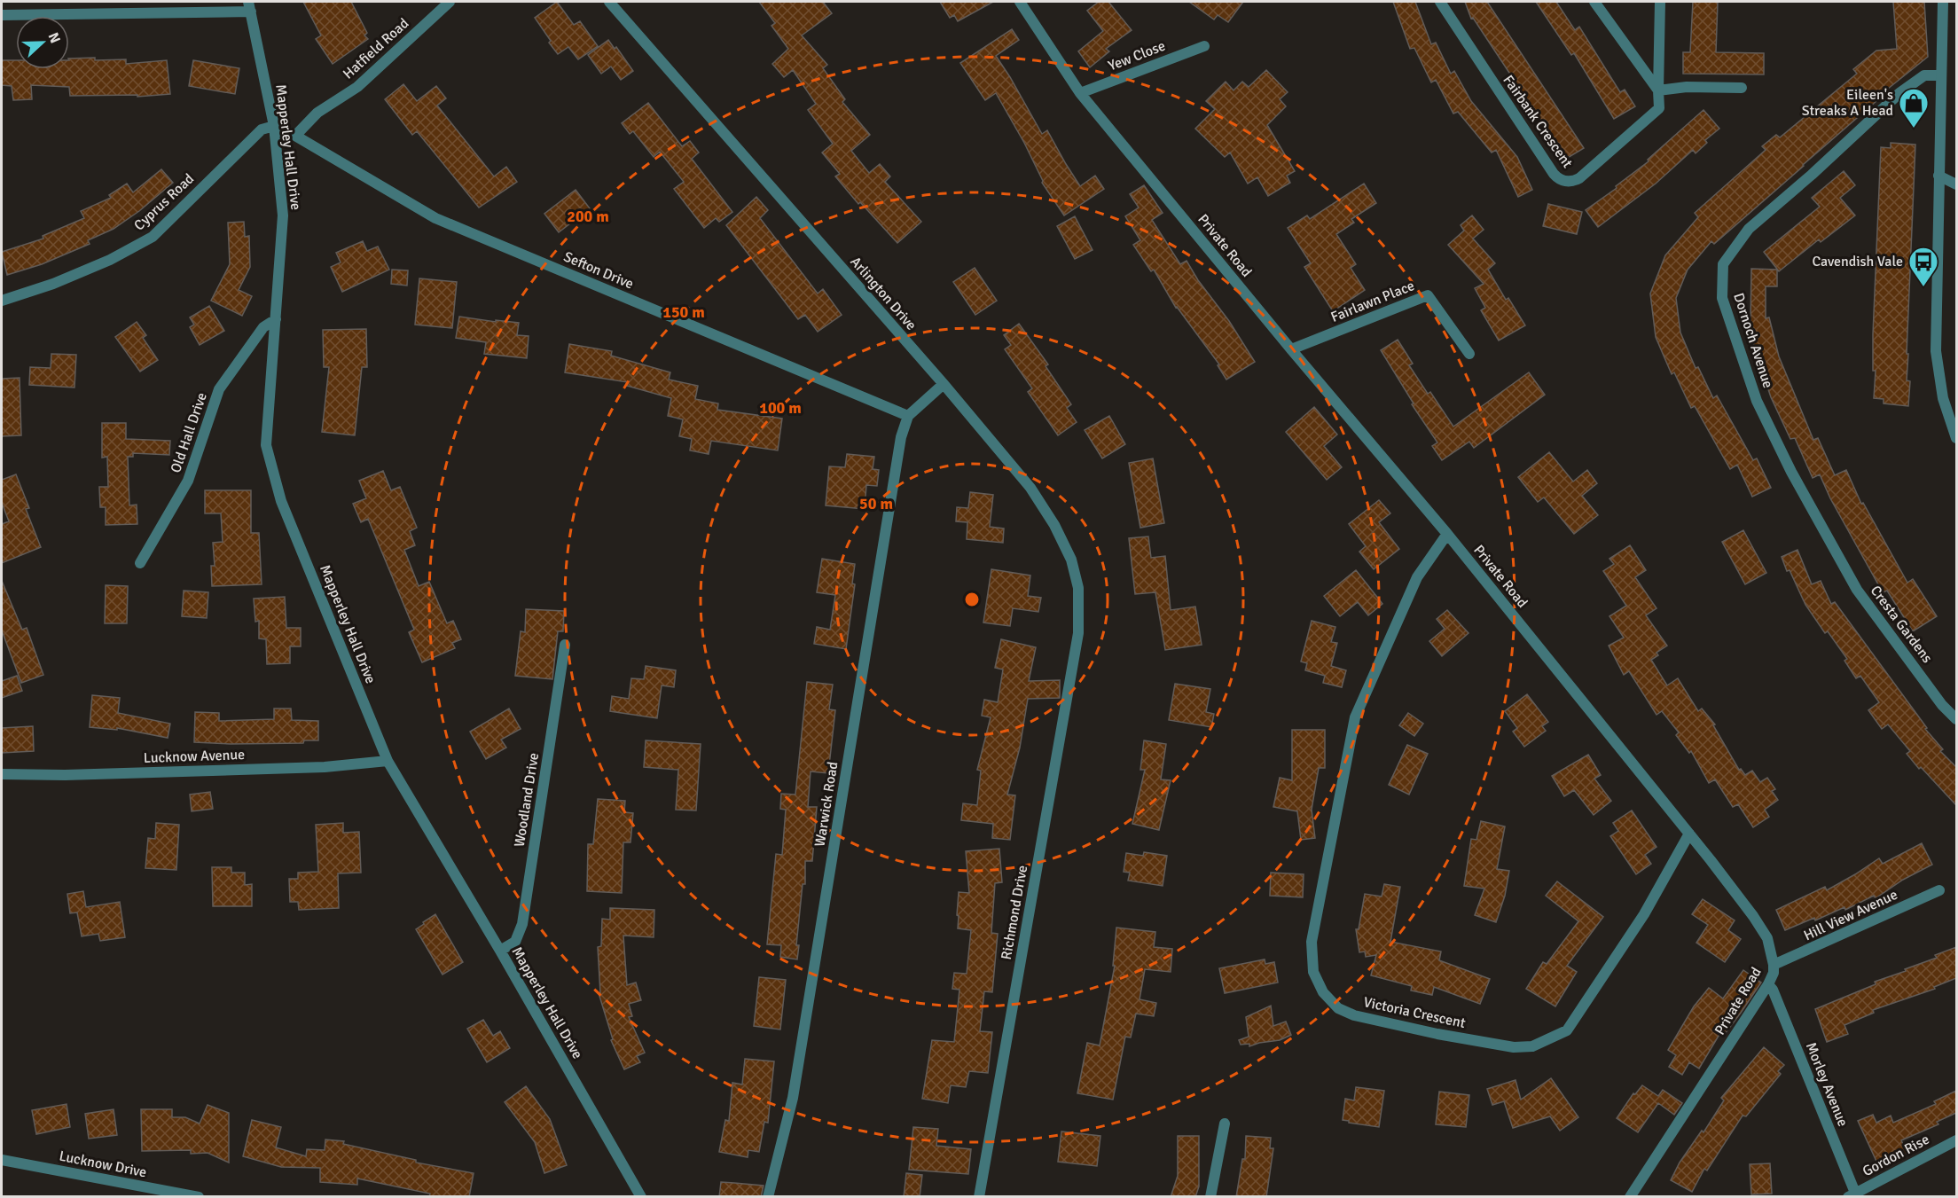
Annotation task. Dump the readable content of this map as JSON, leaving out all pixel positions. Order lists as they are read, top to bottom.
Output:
{
  "streets": {
    "street": [
      "Hatfield Road",
      "Yew Close",
      "Fairbank Crescent",
      "Mapperley Hall Drive",
      "Cyprus Road",
      "Private Road",
      "Sefton Drive",
      "Arlington Drive",
      "Fairlawn Place",
      "Dornoch Avenue",
      "Old Hall Drive",
      "Cresta Gardens",
      "Lucknow Avenue",
      "Woodland Drive",
      "Warwick Road",
      "Richmond Drive",
      "Hill View Avenue",
      "Victoria Crescent",
      "Morley Avenue",
      "Gordon Rise",
      "Lucknow Drive"
    ]
  },
  "crossings": [
    ["Hatfield Road", "Sefton Drive"],
    ["Yew Close", "Private Road"],
    ["Mapperley Hall Drive", "Cyprus Road"],
    ["Mapperley Hall Drive", "Sefton Drive"],
    ["Mapperley Hall Drive", "Old Hall Drive"],
    ["Mapperley Hall Drive", "Lucknow Avenue"],
    ["Mapperley Hall Drive", "Woodland Drive"],
    ["Cyprus Road", "Sefton Drive"],
    ["Private Road", "Fairlawn Place"],
    ["Private Road", "Hill View Avenue"],
    ["Private Road", "Victoria Crescent"],
    ["Private Road", "Morley Avenue"],
    ["Sefton Drive", "Warwick Road"],
    ["Arlington Drive", "Richmond Drive"],
    ["Dornoch Avenue", "Cresta Gardens"],
    ["Morley Avenue", "Gordon Rise"]
  ],
  "places": {
    "shop": ["Eileen's Streaks A Head"],
    "bus stop": ["Cavendish Vale"]
  },
  "north": "right",
  "rings": [
    "200 m",
    "150 m",
    "100 m",
    "50 m"
  ]
}
